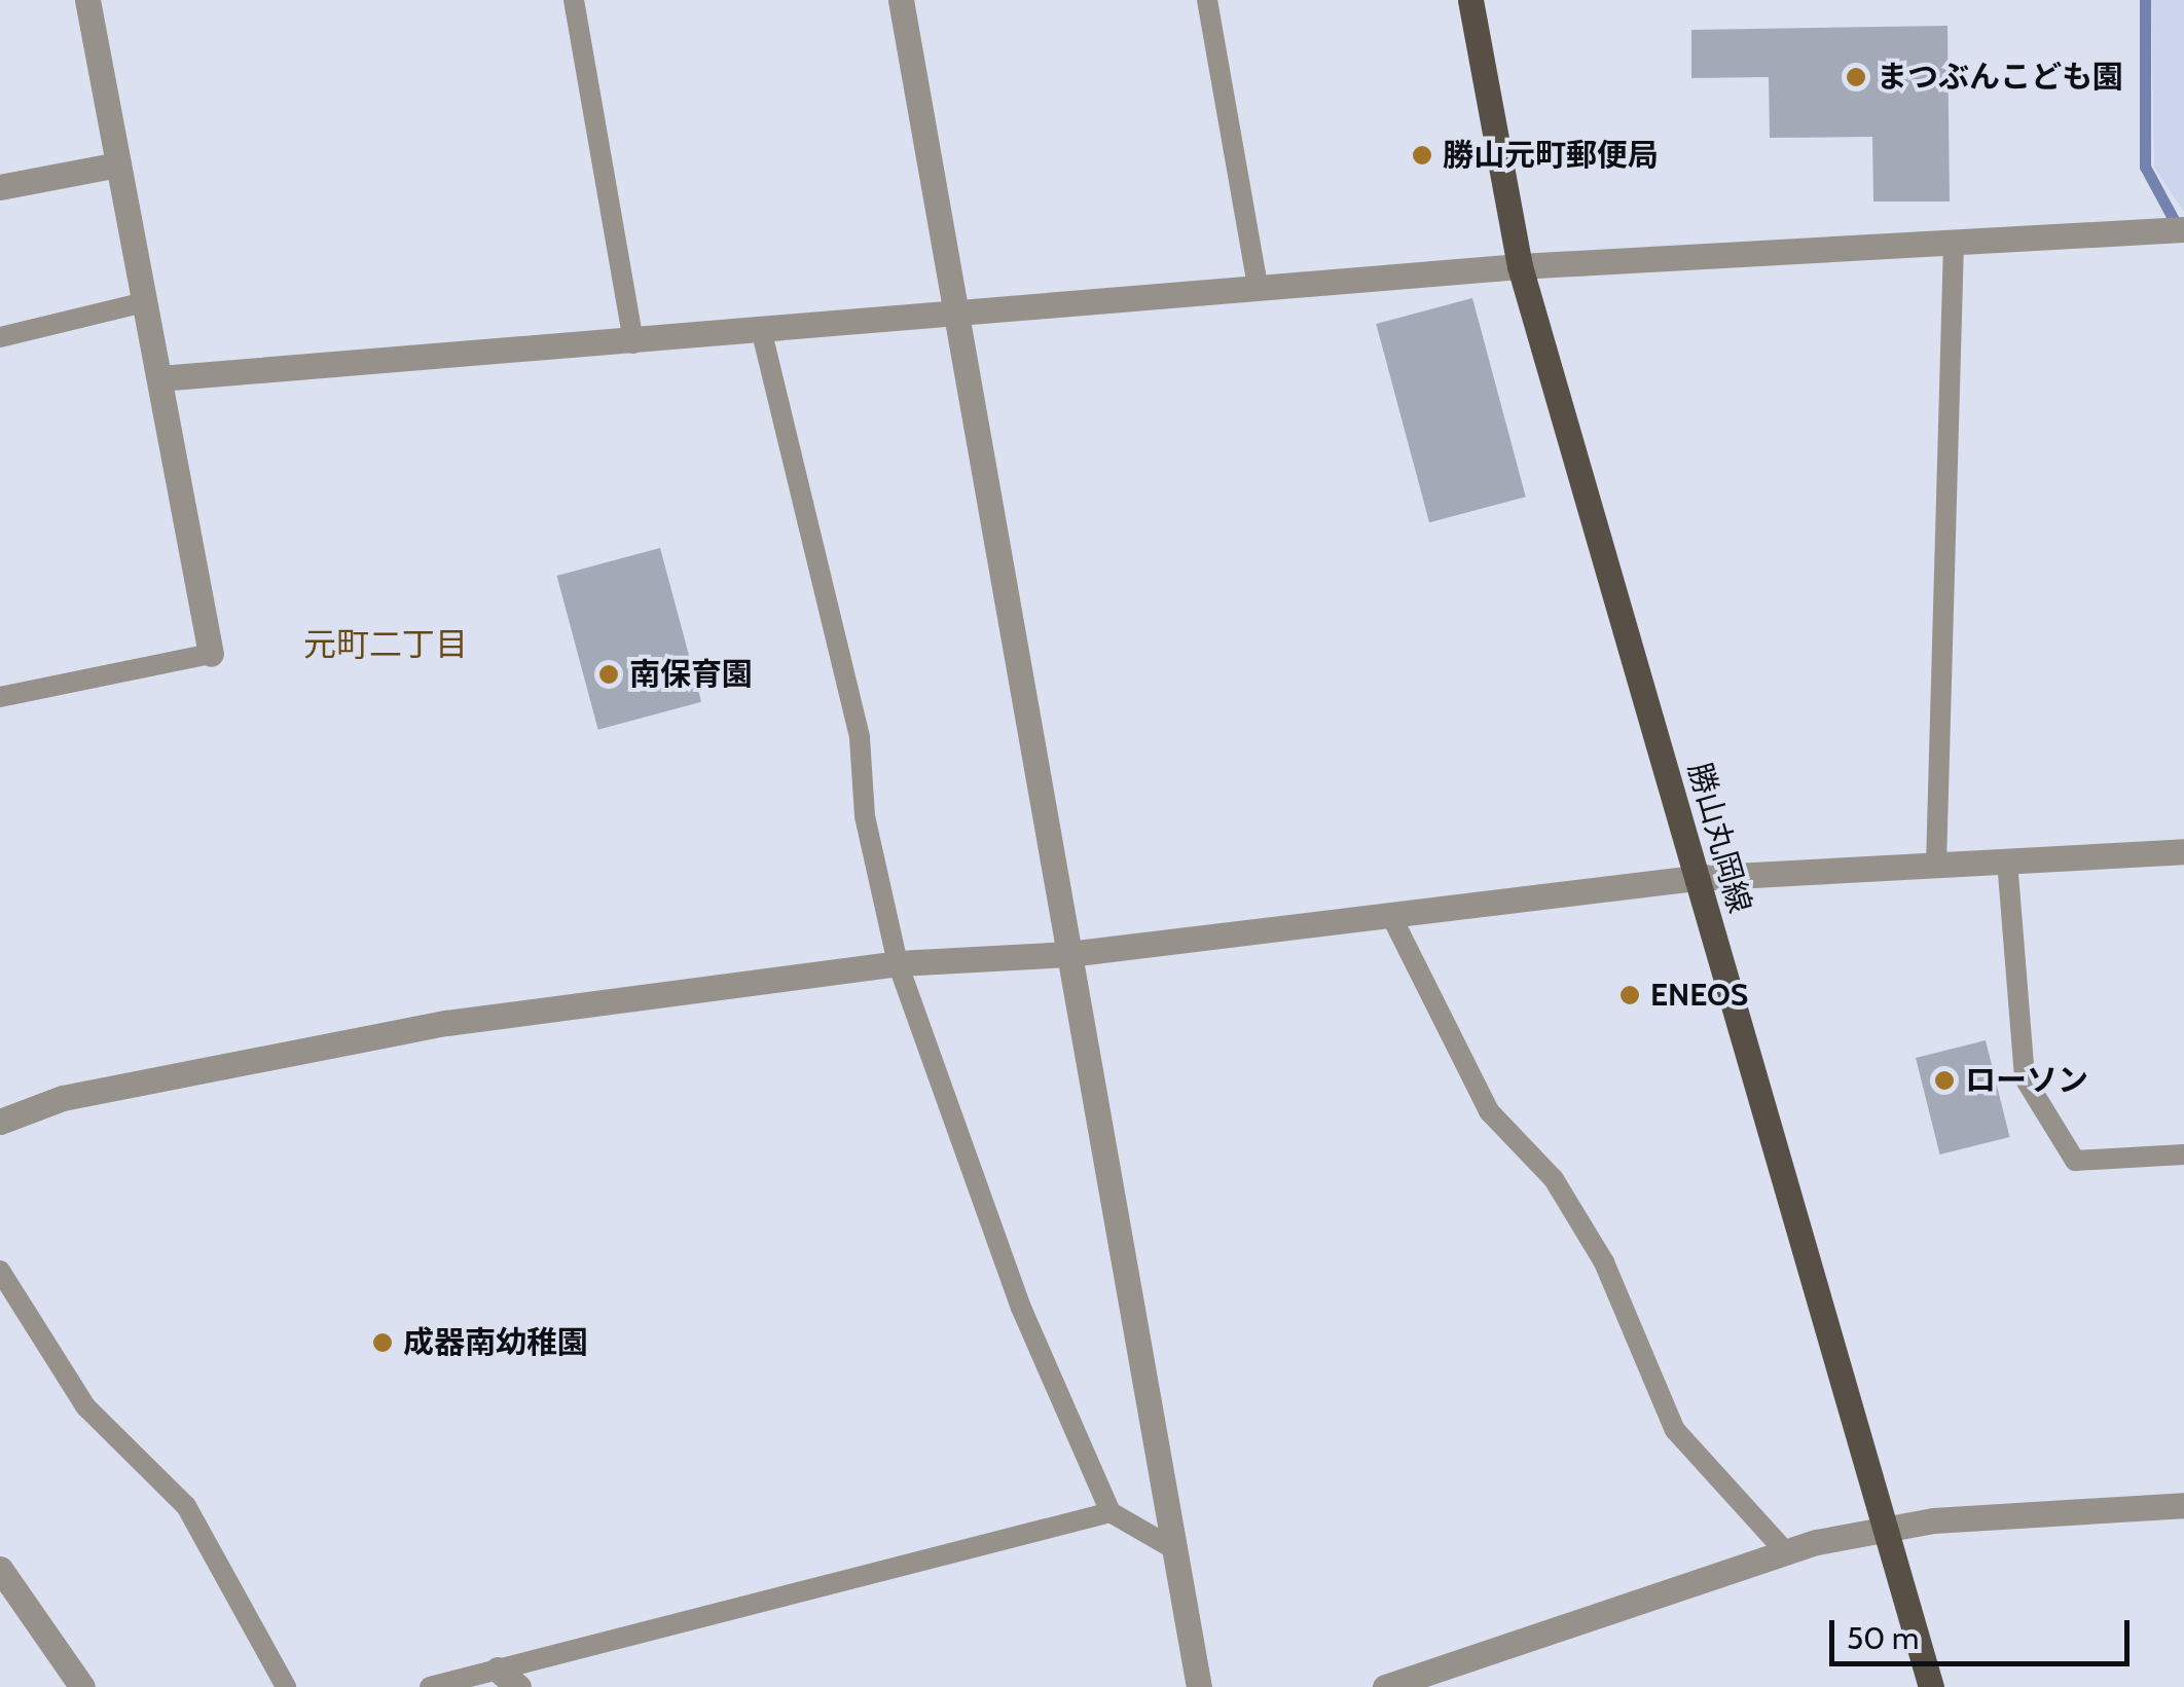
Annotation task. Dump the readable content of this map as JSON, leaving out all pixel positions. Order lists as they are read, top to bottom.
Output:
{
  "streets": {
    "main road": ["勝山丸岡線"]
  },
  "districts": ["元町二丁目"],
  "places": [
    "まつぶんこども園",
    "勝山元町郵便局",
    "南保育園",
    "ENEOS",
    "ローソン",
    "成器南幼稚園"
  ],
  "scale_bar": "50 m"
}
